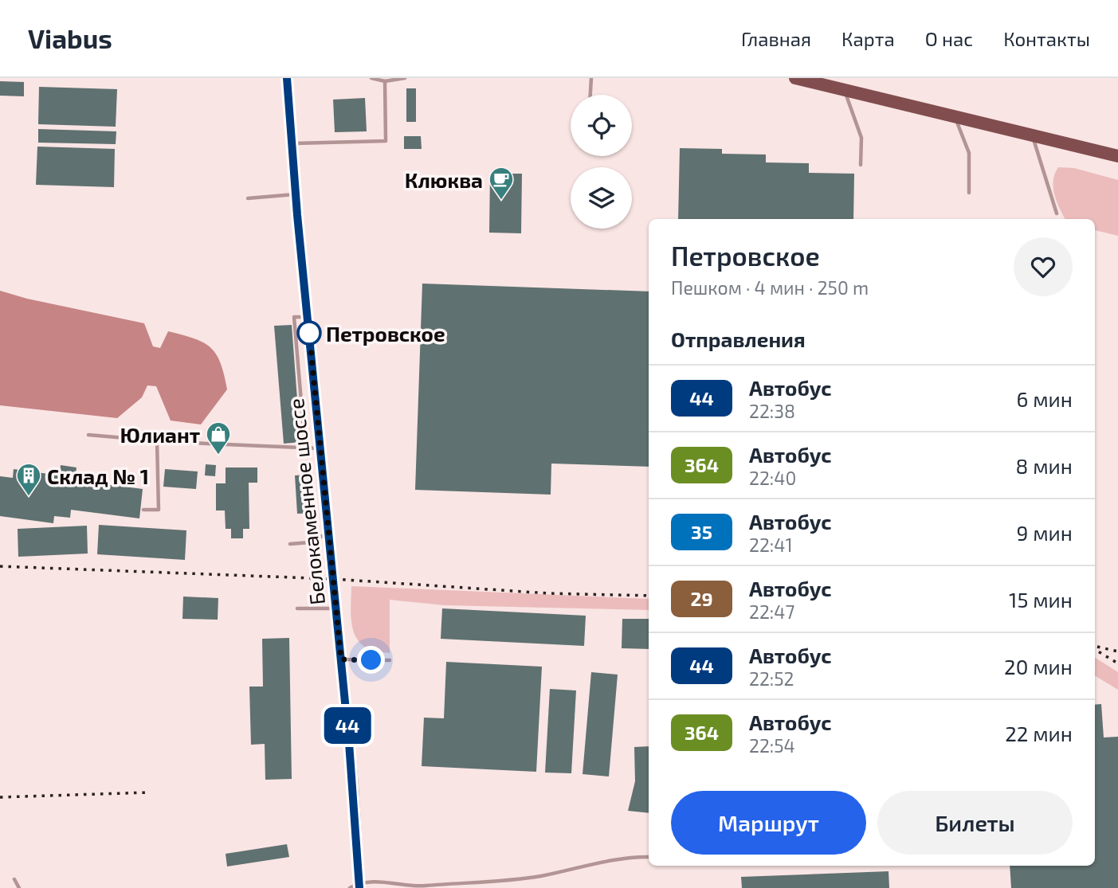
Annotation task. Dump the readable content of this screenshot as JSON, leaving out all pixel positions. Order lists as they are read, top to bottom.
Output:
{
  "streets": {
    "main road": ["Белокаменное шоссе"]
  },
  "places": {
    "cafe": ["Клюква"],
    "other": ["Петровское"],
    "shop": ["Юлиант"],
    "building": ["Склад № 1"]
  },
  "lines": ["bus line 44"],
  "page": {
    "header": "Viabus",
    "nav": [
      "Главная",
      "Карта",
      "О нас",
      "Контакты"
    ],
    "on_map": "44",
    "heading": [
      ["Петровское", "Пешком · 4 мин · 250 m"],
      "Отправления"
    ],
    "list": [
      {
        "mark": "44",
        "name": "Автобус",
        "note": "22:38",
        "value": "6 мин"
      },
      {
        "mark": "364",
        "name": "Автобус",
        "note": "22:40",
        "value": "8 мин"
      },
      {
        "mark": "35",
        "name": "Автобус",
        "note": "22:41",
        "value": "9 мин"
      },
      {
        "mark": "29",
        "name": "Автобус",
        "note": "22:47",
        "value": "15 мин"
      },
      {
        "mark": "44",
        "name": "Автобус",
        "note": "22:52",
        "value": "20 мин"
      },
      {
        "mark": "364",
        "name": "Автобус",
        "note": "22:54",
        "value": "22 мин"
      }
    ],
    "buttons": ["Маршрут", "Билеты"]
  }
}
